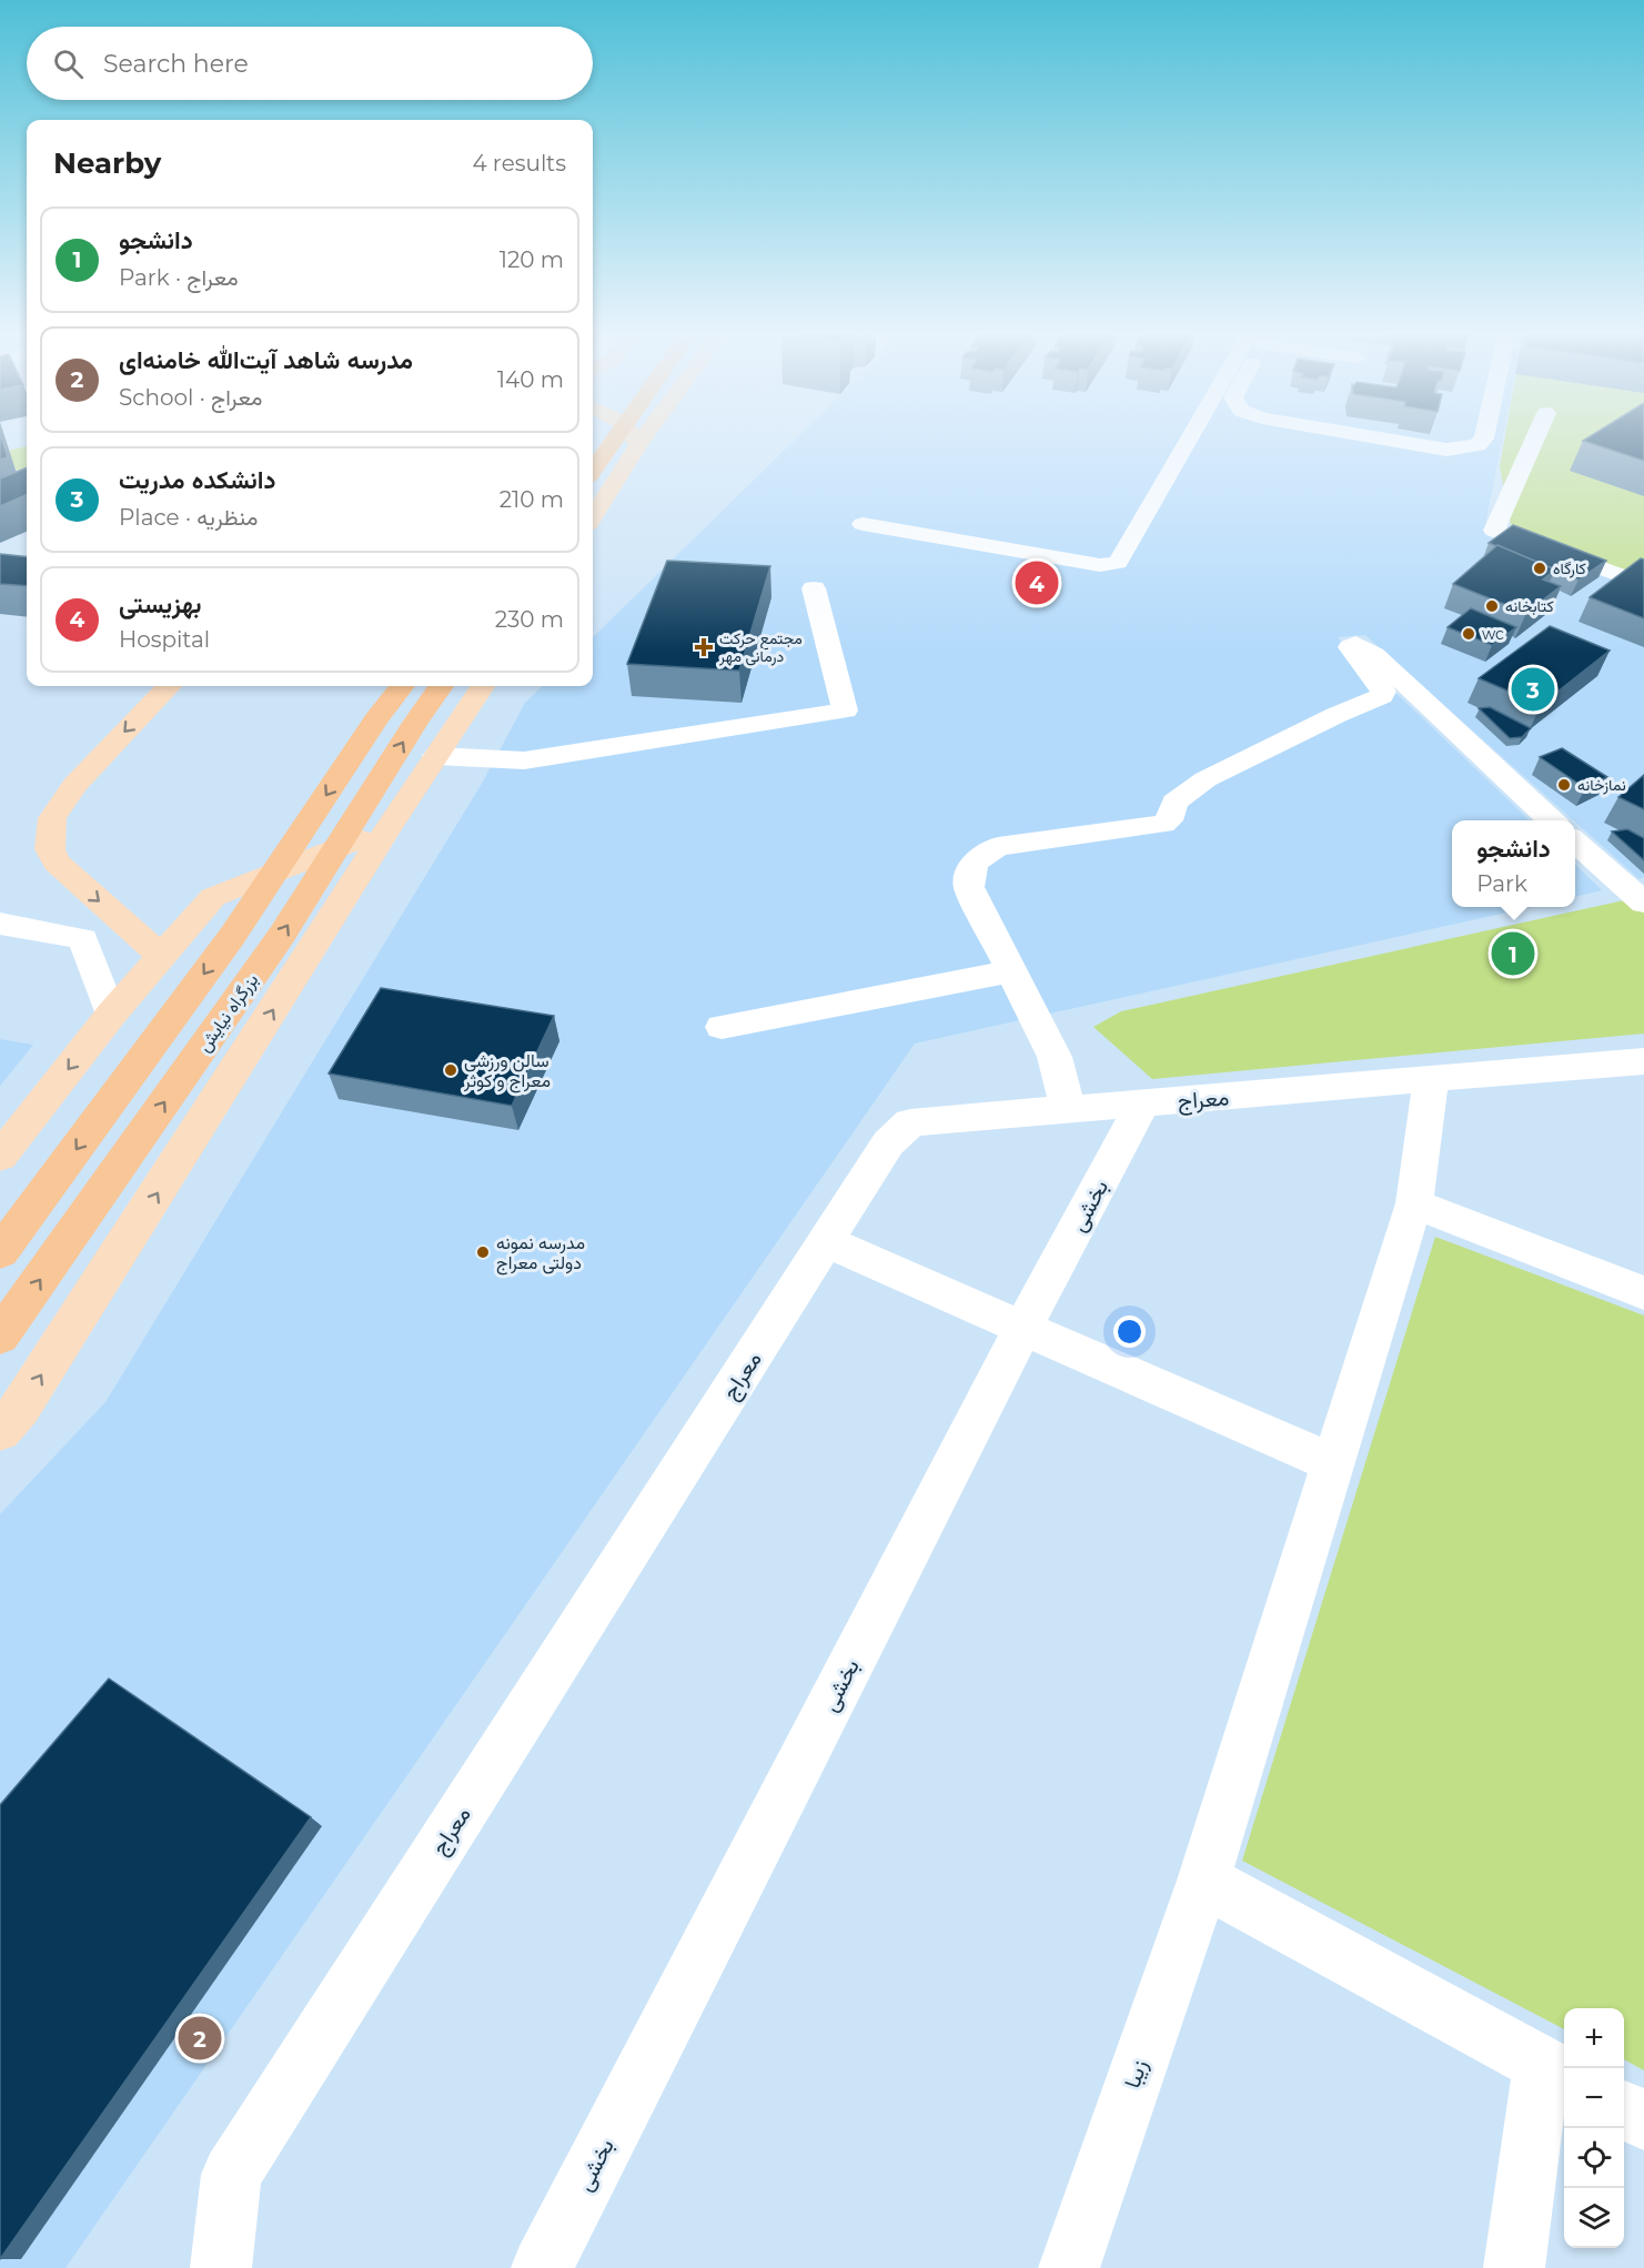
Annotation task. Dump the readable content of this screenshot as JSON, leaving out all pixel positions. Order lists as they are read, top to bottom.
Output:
{
  "streets": {
    "highway": ["بزرگراه نیایش"],
    "street": ["معراج", "بخشی", "زیبا"]
  },
  "crossings": [
    ["معراج", "بخشی"],
    ["معراج", "زیبا"]
  ],
  "one_way": ["بزرگراه نیایش"],
  "places": {
    "other": [
      "کارگاه",
      "کتابخانه",
      "wc",
      "نمازخانه",
      "سالن ورزشی معراج و کوثر",
      "مدرسه نمونه دولتی معراج"
    ],
    "health": ["مجتمع حرکت درمانی مهر"]
  },
  "page": {
    "search": "Search here",
    "heading": ["Nearby", "4 results"],
    "list": [
      {
        "mark": "1",
        "name": "دانشجو",
        "note": "Park · معراج",
        "value": "120 m"
      },
      {
        "mark": "2",
        "name": "مدرسه شاهد آیت‌الله خامنه‌ای",
        "note": "School · معراج",
        "value": "140 m"
      },
      {
        "mark": "3",
        "name": "دانشکده مدریت",
        "note": "Place · منظریه",
        "value": "210 m"
      },
      {
        "mark": "4",
        "name": "بهزیستی",
        "note": "Hospital",
        "value": "230 m"
      }
    ],
    "pins": [
      "4",
      "3",
      "1",
      "2"
    ],
    "popup": ["دانشجو", "Park"],
    "map_buttons": ["+", "−"]
  }
}
